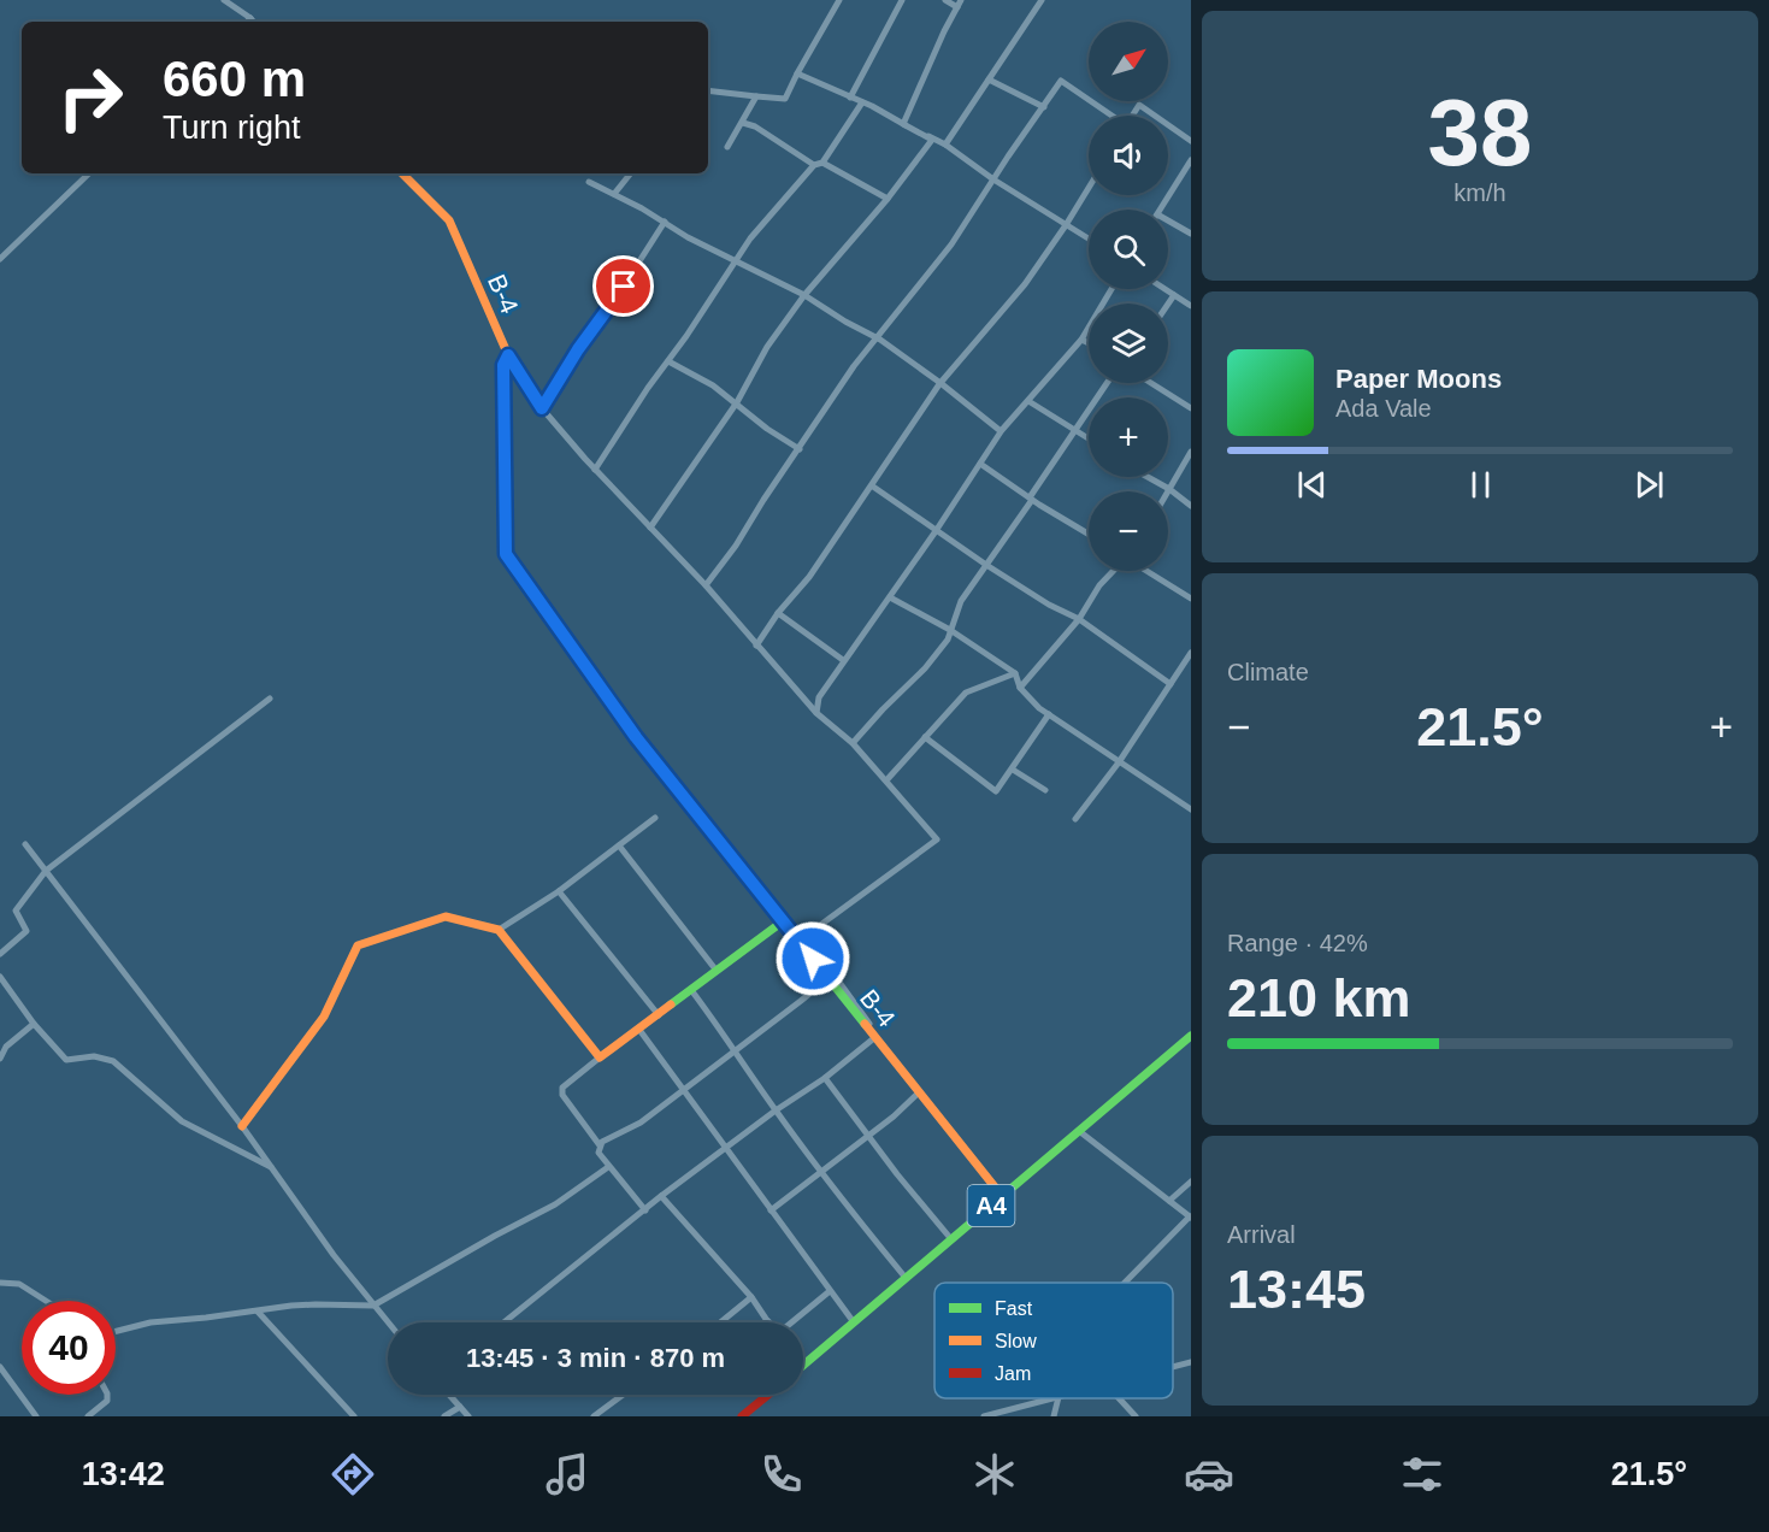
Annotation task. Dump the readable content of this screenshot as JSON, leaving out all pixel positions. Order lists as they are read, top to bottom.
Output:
{
  "streets": {
    "main road": ["B-4", "A4"]
  },
  "crossings": [
    ["B-4", "A4"]
  ],
  "legend": ["Fast", "Slow", "Jam"],
  "north": "top right",
  "page": {
    "tile": [
      ["38", "km/h"],
      "Climate",
      ["Range · 42%", "210 km"],
      ["Arrival", "13:45"]
    ],
    "map_buttons": ["+", "−"],
    "turn": ["660 m", "Turn right"],
    "song": ["Paper Moons", "Ada Vale"],
    "heat": ["−", "21.5°", "+"],
    "limit": "40",
    "trip": "13:45 · 3 min · 870 m",
    "tabs": ["13:42", "21.5°"]
  }
}
